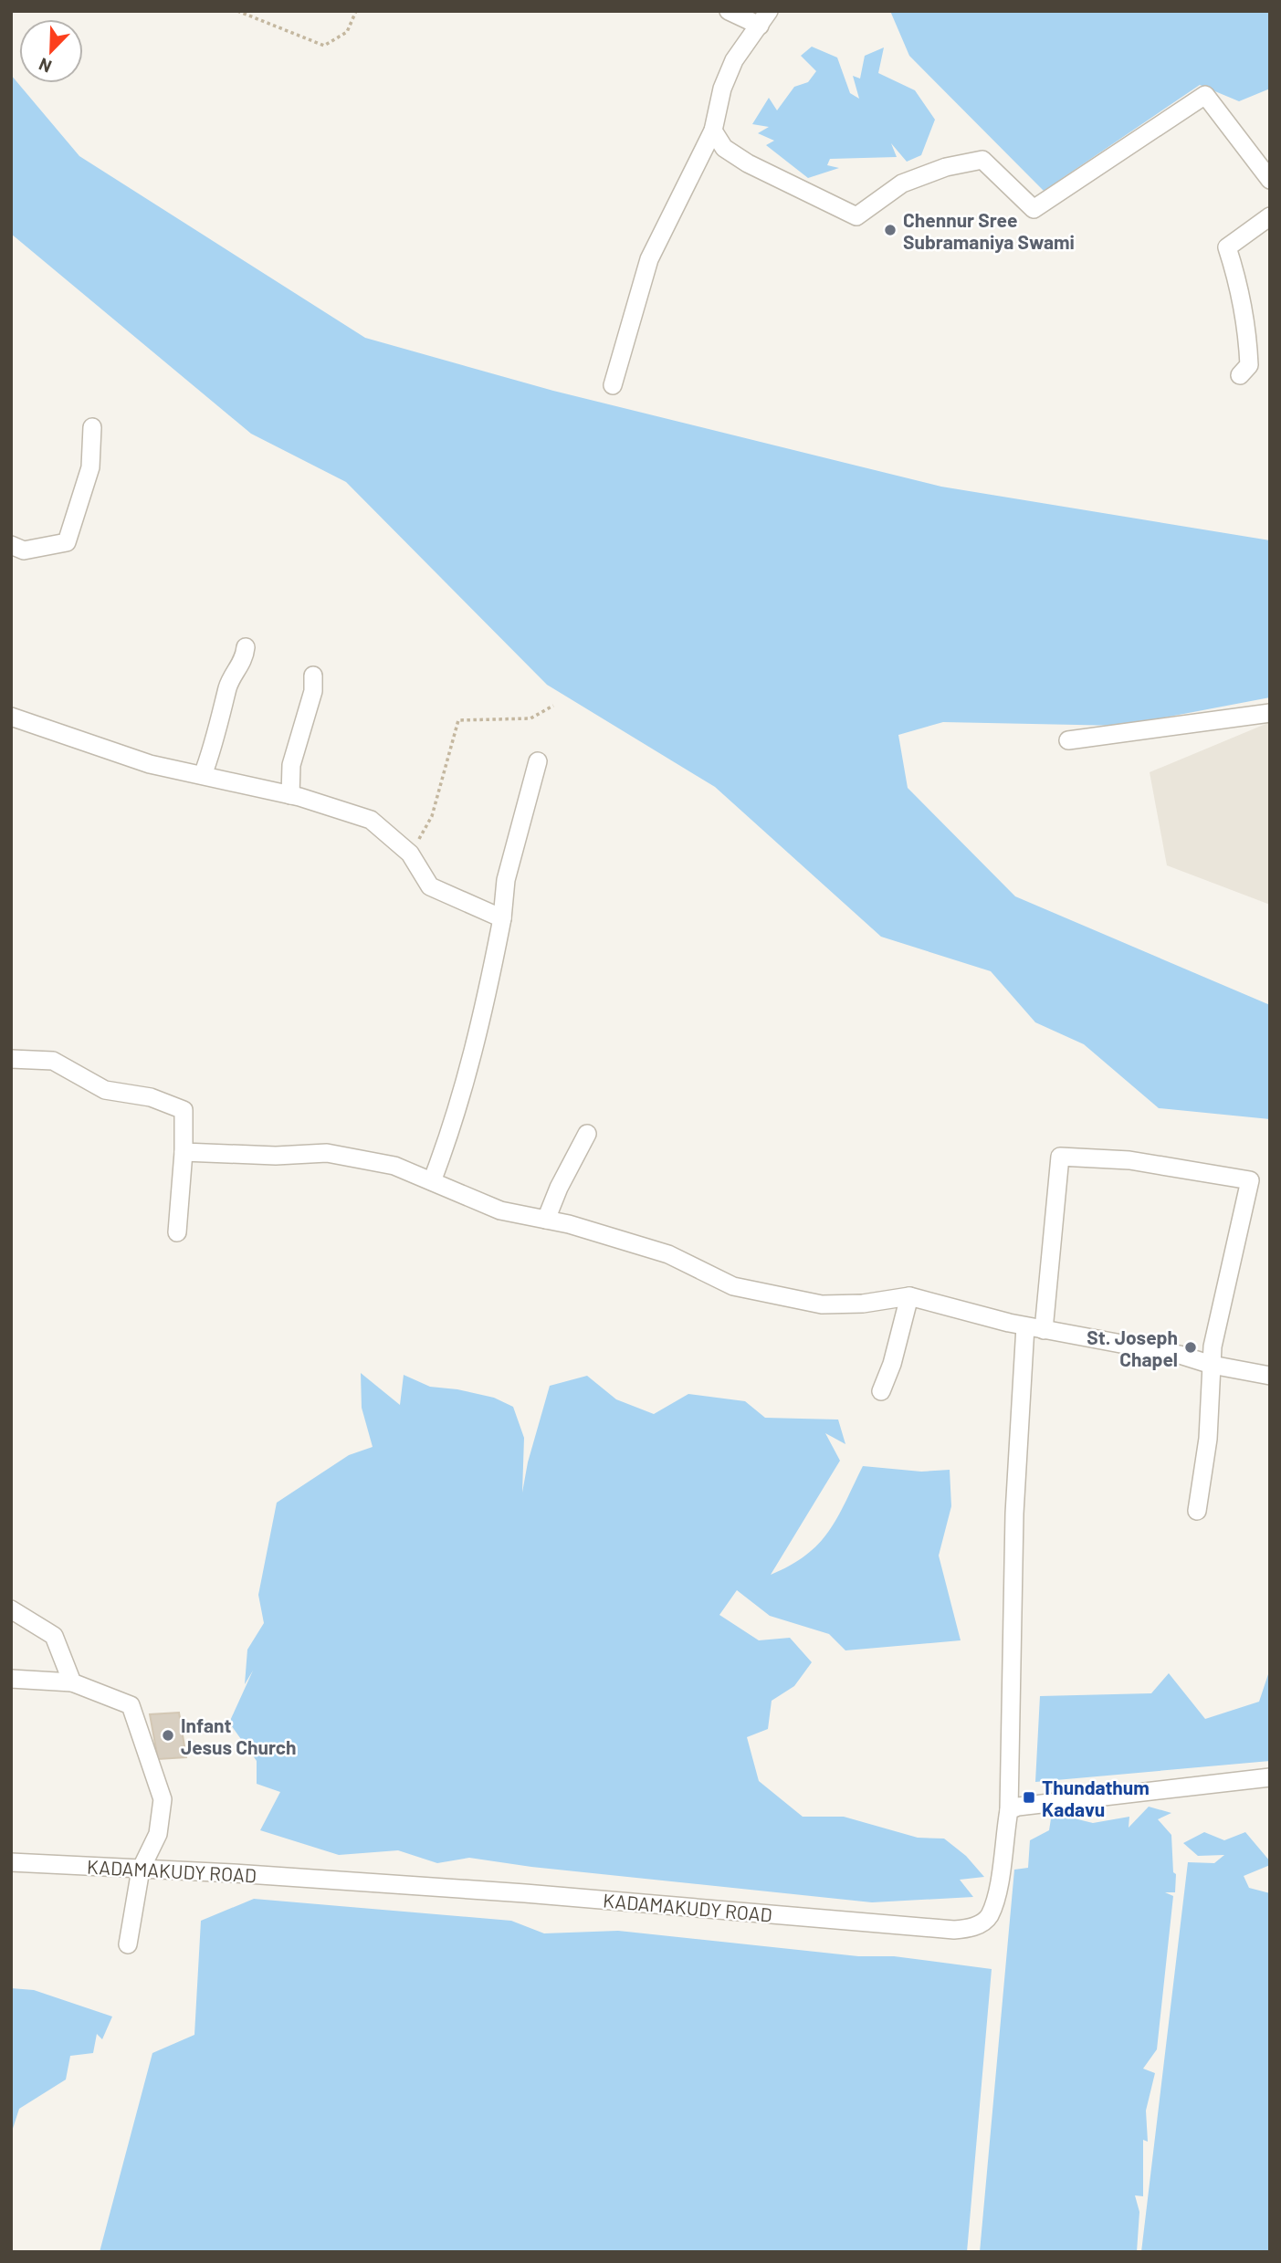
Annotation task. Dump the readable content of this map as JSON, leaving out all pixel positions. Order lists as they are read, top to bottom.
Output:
{
  "streets": {
    "street": ["KADAMAKUDY ROAD"]
  },
  "places": {
    "other": ["Chennur Sree Subramaniya Swami", "St. Joseph Chapel", "Infant Jesus Church"],
    "transit": ["Thundathum Kadavu"]
  },
  "north": "bottom left"
}
